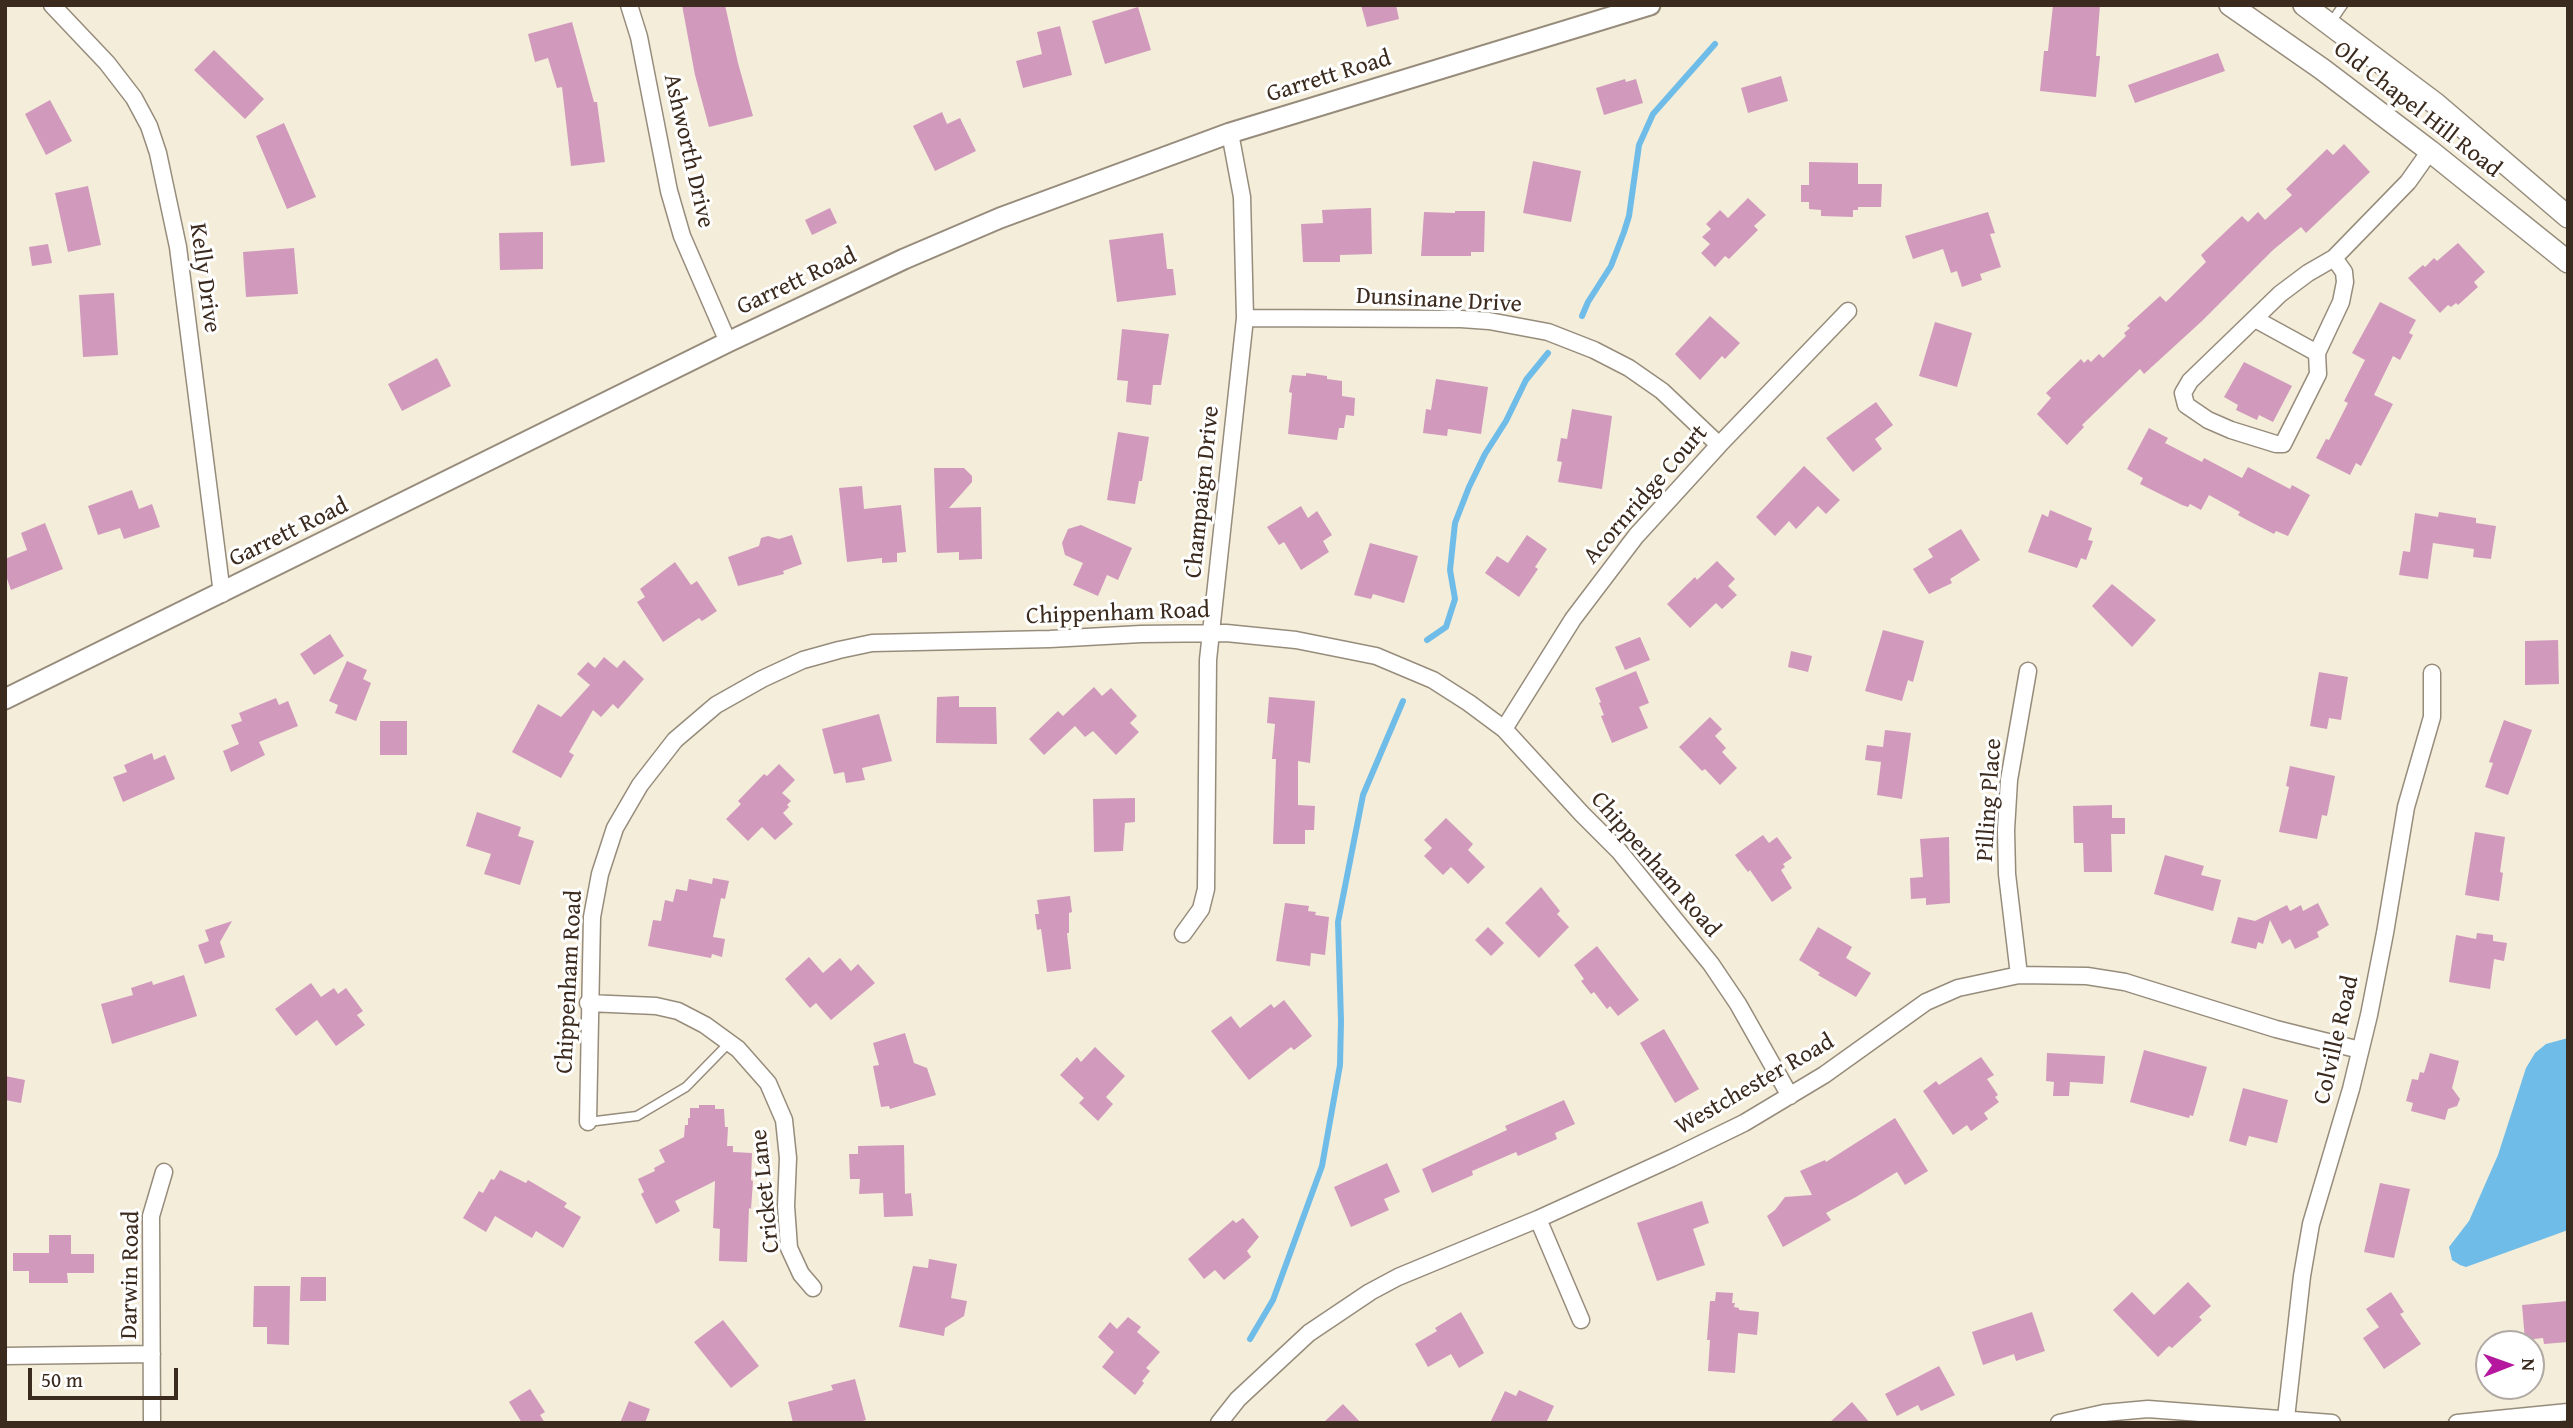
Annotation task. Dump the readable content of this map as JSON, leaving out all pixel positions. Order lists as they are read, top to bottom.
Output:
{
  "streets": {
    "main road": ["Old Chapel Hill Road"],
    "street": [
      "Garrett Road",
      "Ashworth Drive",
      "Kelly Drive",
      "Dunsinane Drive",
      "Champaign Drive",
      "Acornridge Court",
      "Chippenham Road",
      "Pilling Place",
      "Colville Road",
      "Westchester Road",
      "Cricket Lane",
      "Darwin Road"
    ]
  },
  "crossings": [
    ["Garrett Road", "Ashworth Drive"],
    ["Garrett Road", "Kelly Drive"],
    ["Garrett Road", "Champaign Drive"],
    ["Dunsinane Drive", "Champaign Drive"],
    ["Dunsinane Drive", "Acornridge Court"],
    ["Champaign Drive", "Chippenham Road"],
    ["Acornridge Court", "Chippenham Road"],
    ["Chippenham Road", "Westchester Road"],
    ["Chippenham Road", "Cricket Lane"],
    ["Pilling Place", "Westchester Road"],
    ["Colville Road", "Westchester Road"]
  ],
  "scale_bar": "50 m",
  "north": "right"
}
